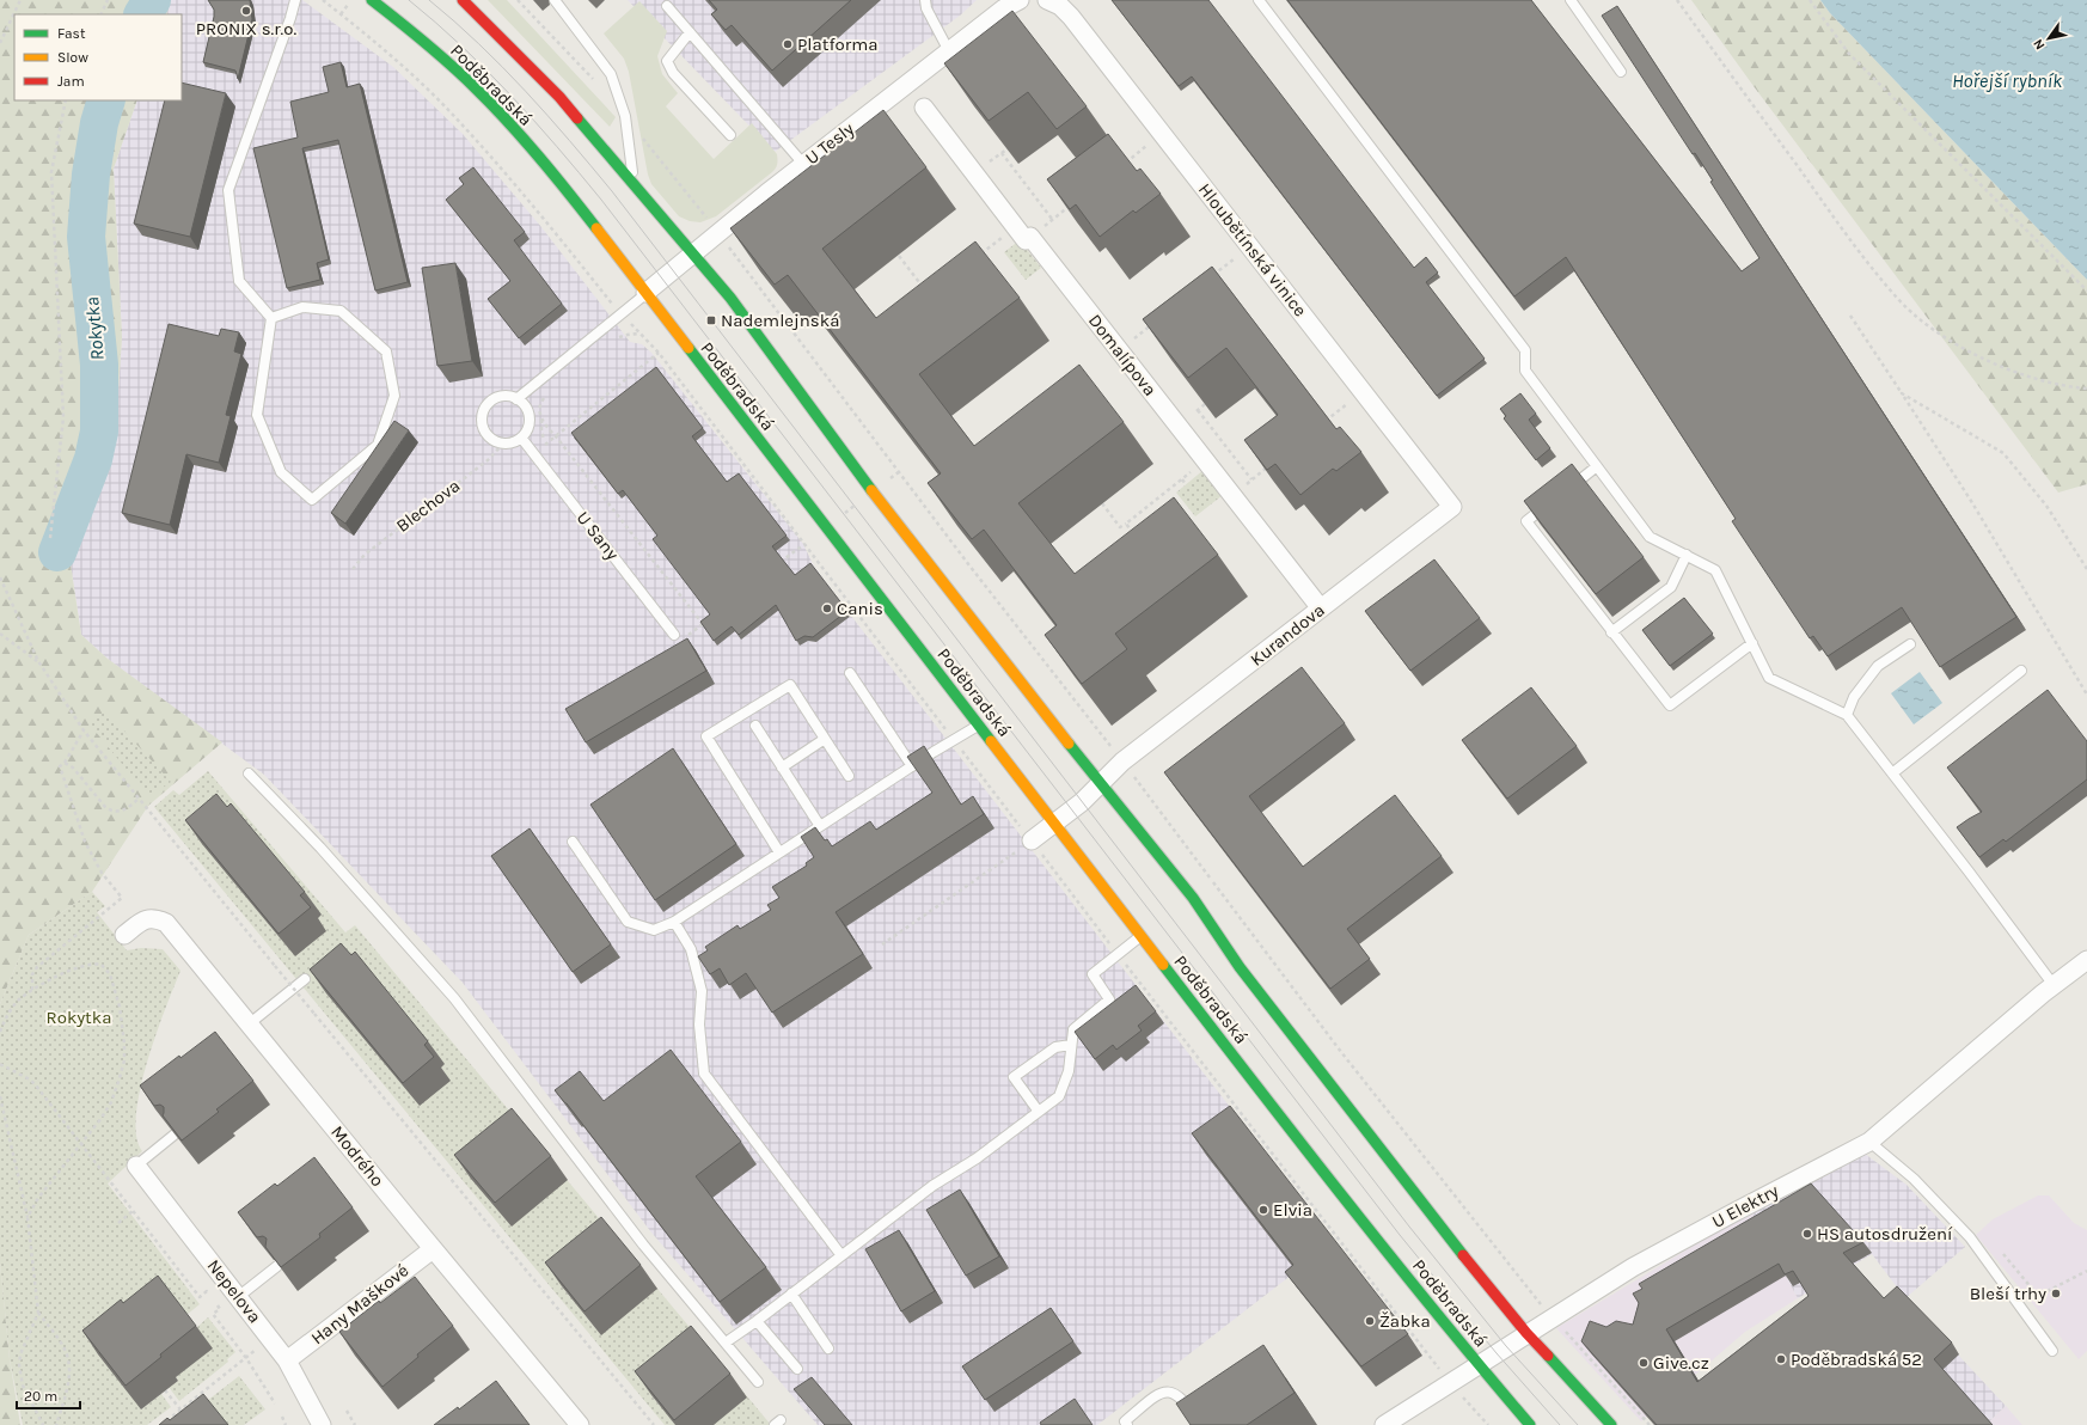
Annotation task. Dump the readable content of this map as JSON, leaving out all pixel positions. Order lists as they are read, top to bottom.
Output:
{
  "streets": {
    "main road": ["Poděbradská"],
    "street": [
      "U Tesly",
      "Hloubětínská vinice",
      "Domalípova",
      "Kurandova",
      "Modrého",
      "U Elektry",
      "Nepelova",
      "Hany Maškové"
    ],
    "lane": ["U Sany"],
    "path": ["Blechova"]
  },
  "crossings": [
    ["Poděbradská", "U Tesly"],
    ["Poděbradská", "Kurandova"],
    ["Poděbradská", "U Elektry"],
    ["Hloubětínská vinice", "Kurandova"],
    ["Domalípova", "Kurandova"],
    ["Blechova", "U Sany"],
    ["Modrého", "Hany Maškové"],
    ["Nepelova", "Hany Maškové"]
  ],
  "water": ["Hořejší rybník", "Rokytka"],
  "parks": ["Rokytka"],
  "places": {
    "other": [
      "PRONIX s.r.o.",
      "Platforma",
      "Canis",
      "Elvia",
      "HS autosdružení",
      "Bleší trhy",
      "Žabka",
      "Poděbradská 52",
      "Give.cz"
    ],
    "transit": ["Nademlejnská"]
  },
  "legend": ["Fast", "Slow", "Jam"],
  "scale_bar": "20 m",
  "north": "bottom left"
}
